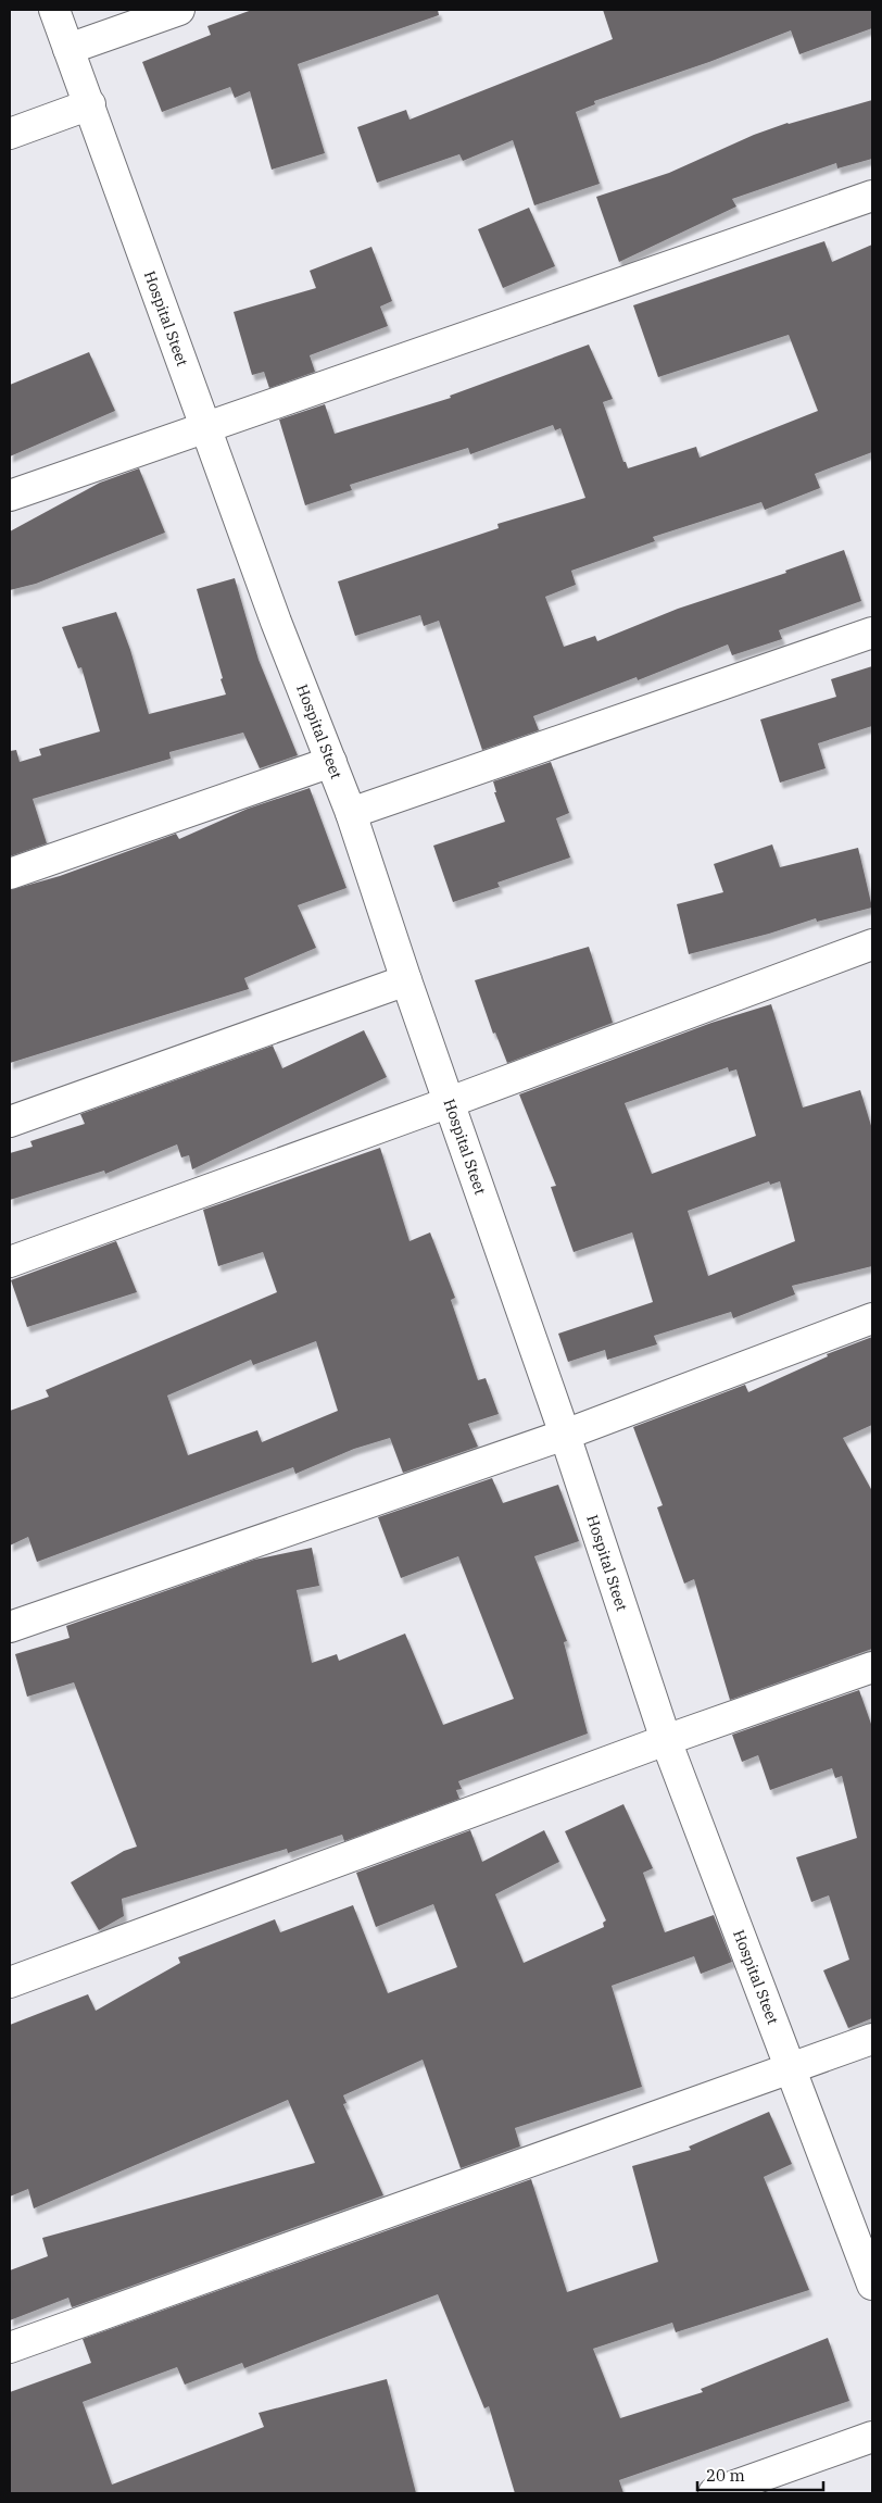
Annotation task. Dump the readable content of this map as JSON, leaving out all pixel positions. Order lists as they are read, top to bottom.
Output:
{
  "streets": {
    "street": ["Hospital Steet"]
  },
  "scale_bar": "20 m"
}
